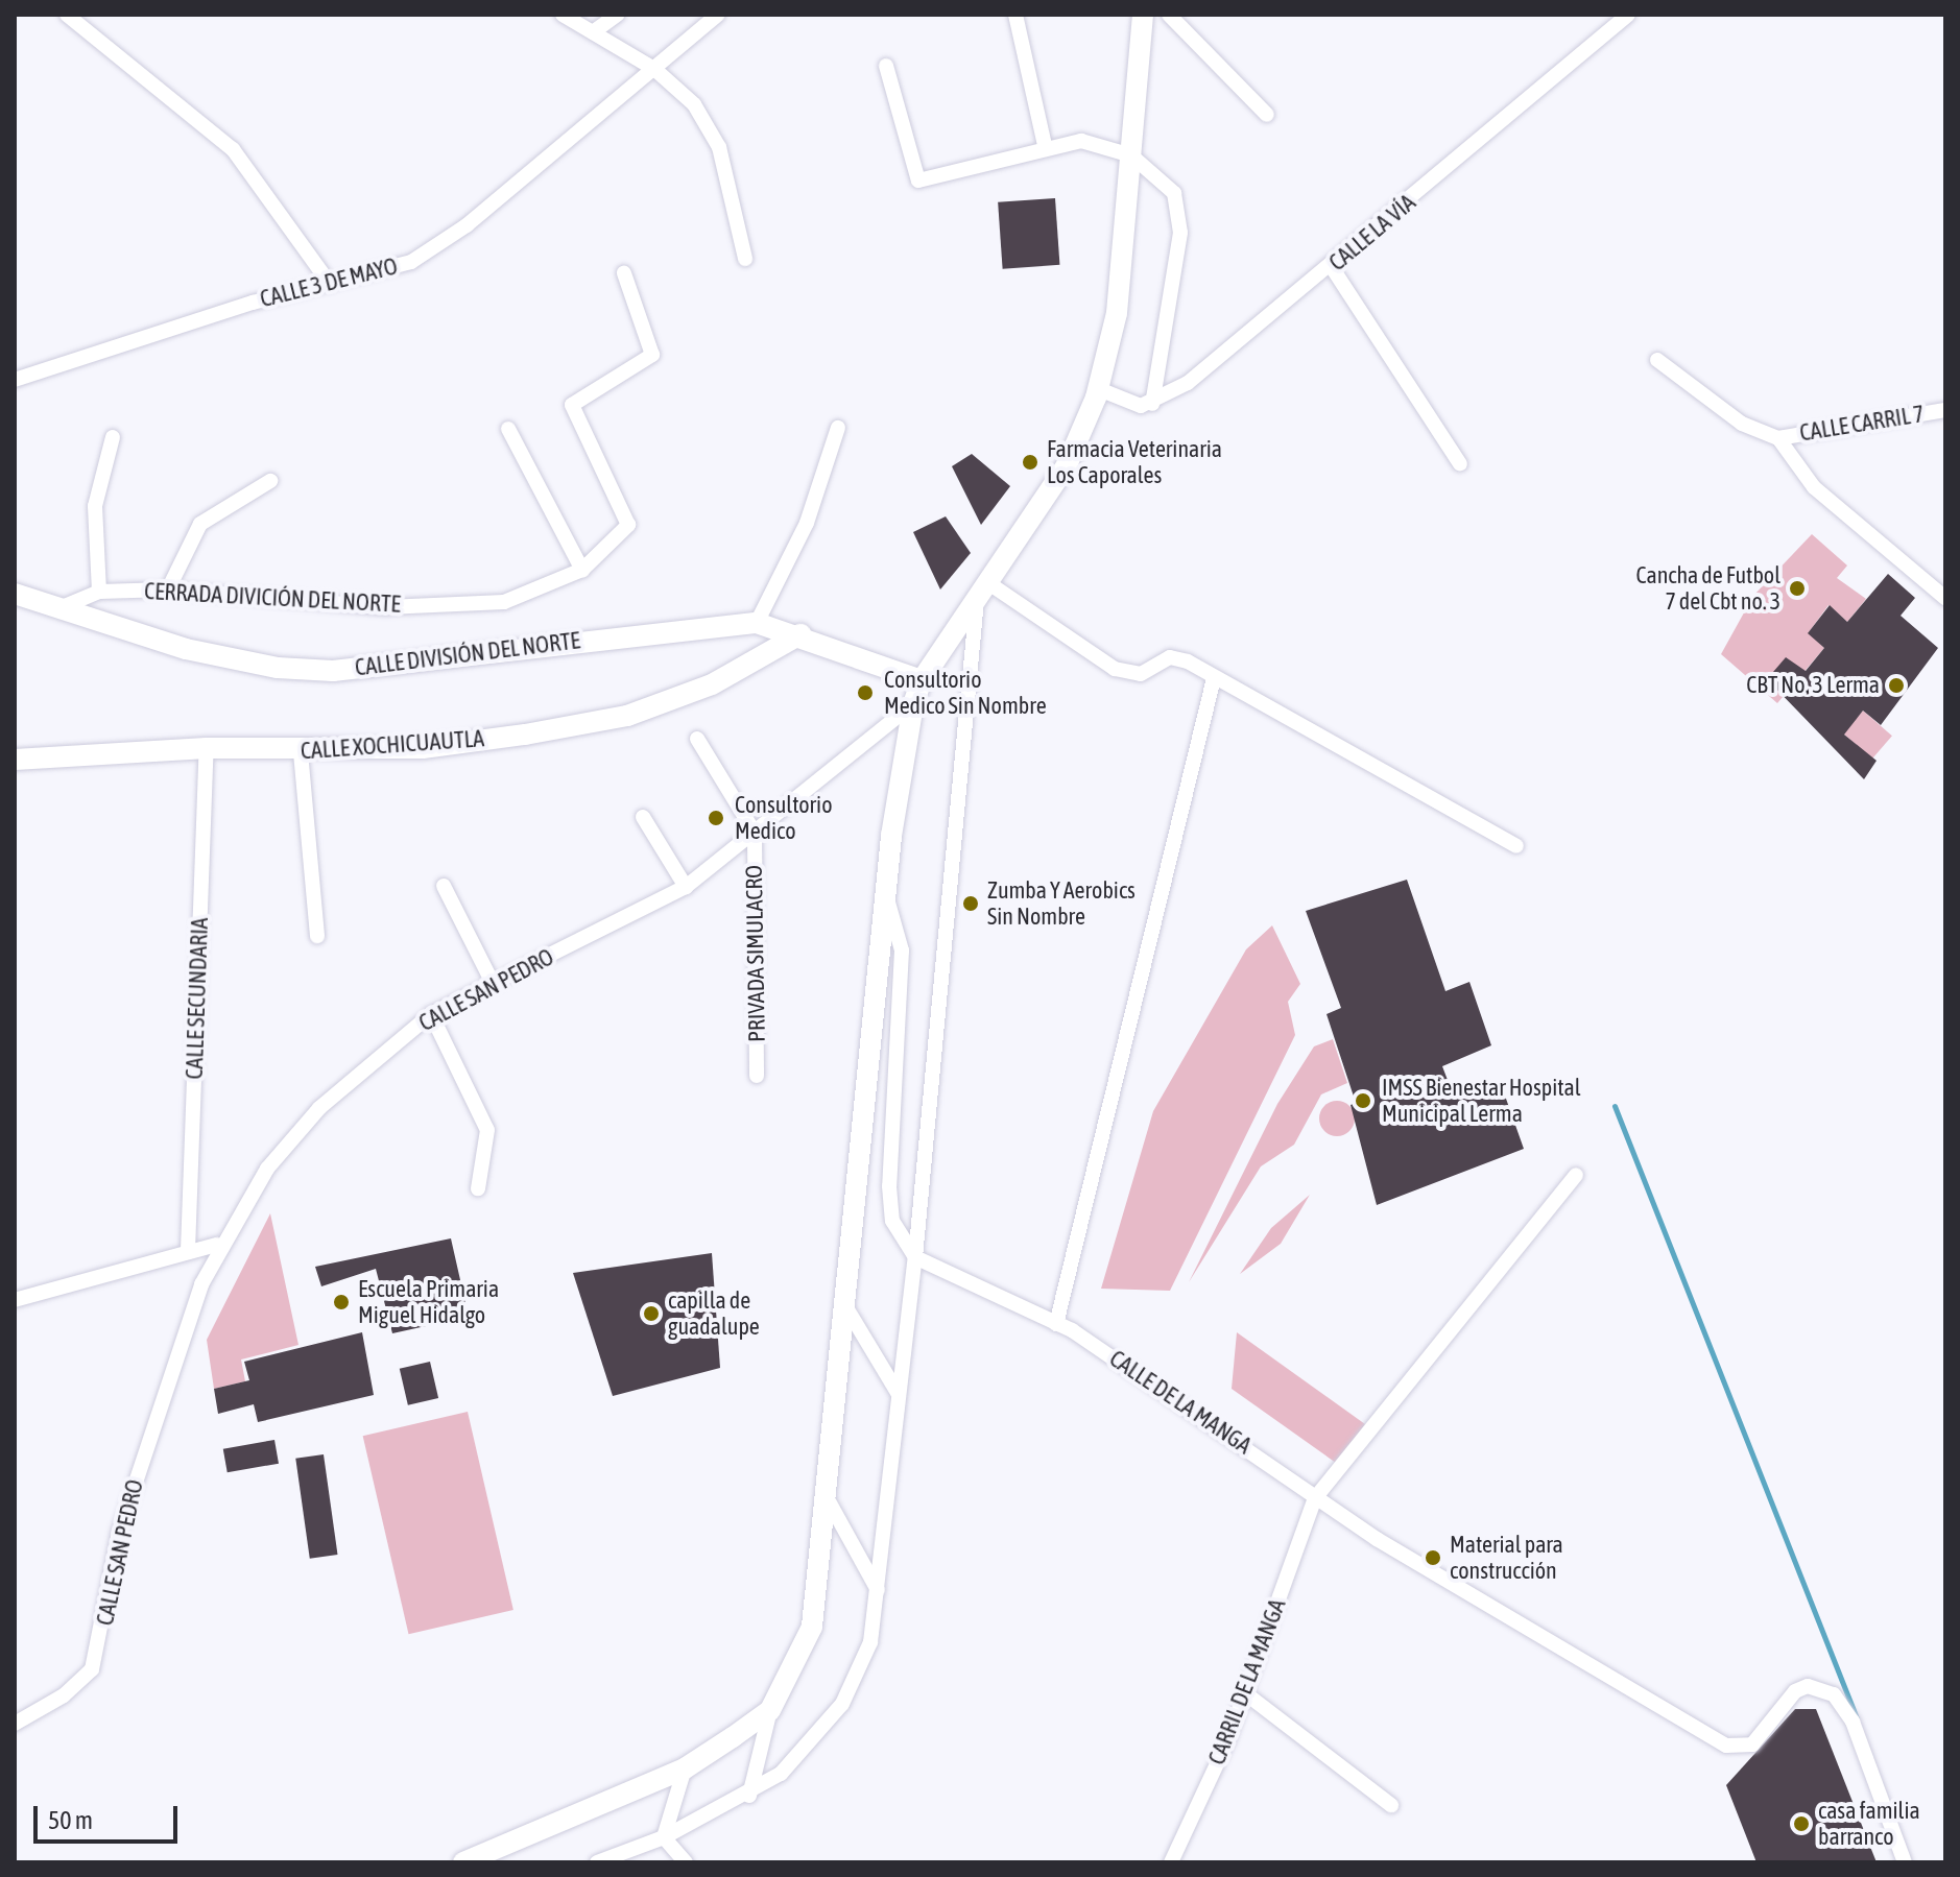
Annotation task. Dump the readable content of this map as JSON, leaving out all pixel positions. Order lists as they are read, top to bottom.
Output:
{
  "streets": {
    "main road": ["CALLE DIVISIÓN DEL NORTE", "CALLE XOCHICUAUTLA"],
    "street": [
      "CALLE LA VÍA",
      "CALLE 3 DE MAYO",
      "CALLE CARRIL 7",
      "CERRADA DIVICIÓN DEL NORTE",
      "PRIVADA SIMULACRO",
      "CALLE SAN PEDRO",
      "CALLE SECUNDARIA",
      "CALLE DE LA MANGA",
      "CARRIL DE LA MANGA"
    ]
  },
  "crossings": [
    ["CERRADA DIVICIÓN DEL NORTE", "CALLE DIVISIÓN DEL NORTE"],
    ["CALLE DIVISIÓN DEL NORTE", "CALLE XOCHICUAUTLA"],
    ["CALLE XOCHICUAUTLA", "CALLE SECUNDARIA"],
    ["PRIVADA SIMULACRO", "CALLE SAN PEDRO"],
    ["CALLE DE LA MANGA", "CARRIL DE LA MANGA"]
  ],
  "places": [
    "Farmacia Veterinaria Los Caporales",
    "Cancha de Futbol 7 del Cbt no. 3",
    "CBT No. 3 Lerma",
    "Consultorio Medico Sin Nombre",
    "Consultorio Medico",
    "Zumba Y Aerobics Sin Nombre",
    "IMSS Bienestar Hospital Municipal Lerma",
    "Escuela Primaria Miguel Hidalgo",
    "capilla de guadalupe",
    "Material para construcción",
    "casa familia barranco"
  ],
  "scale_bar": "50 m"
}
